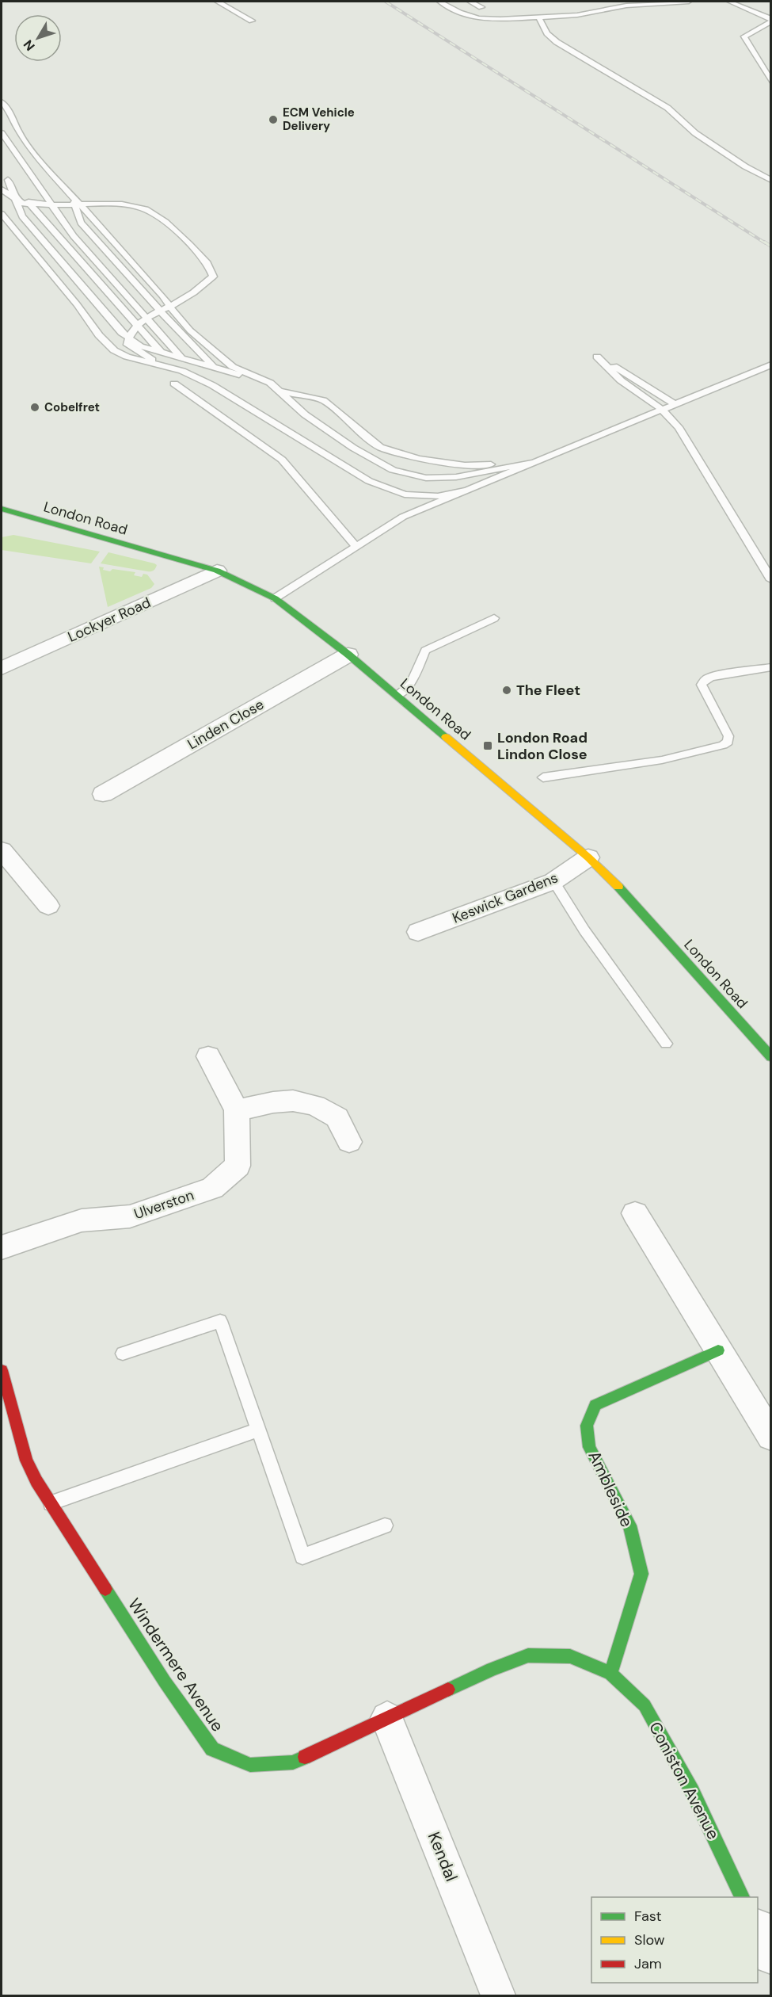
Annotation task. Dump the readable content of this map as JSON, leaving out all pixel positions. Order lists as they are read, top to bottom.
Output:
{
  "streets": {
    "street": [
      "London Road",
      "Lockyer Road",
      "Linden Close",
      "Keswick Gardens",
      "Ulverston",
      "Ambleside",
      "Windermere Avenue",
      "Coniston Avenue",
      "Kendal"
    ]
  },
  "crossings": [
    ["London Road", "Lockyer Road"],
    ["London Road", "Linden Close"],
    ["London Road", "Keswick Gardens"],
    ["Ambleside", "Windermere Avenue"],
    ["Ambleside", "Coniston Avenue"],
    ["Windermere Avenue", "Coniston Avenue"],
    ["Windermere Avenue", "Kendal"]
  ],
  "places": {
    "other": ["ECM Vehicle Delivery", "Cobelfret", "The Fleet"],
    "transit": ["London Road Lindon Close"]
  },
  "legend": ["Fast", "Slow", "Jam"],
  "north": "bottom left"
}
